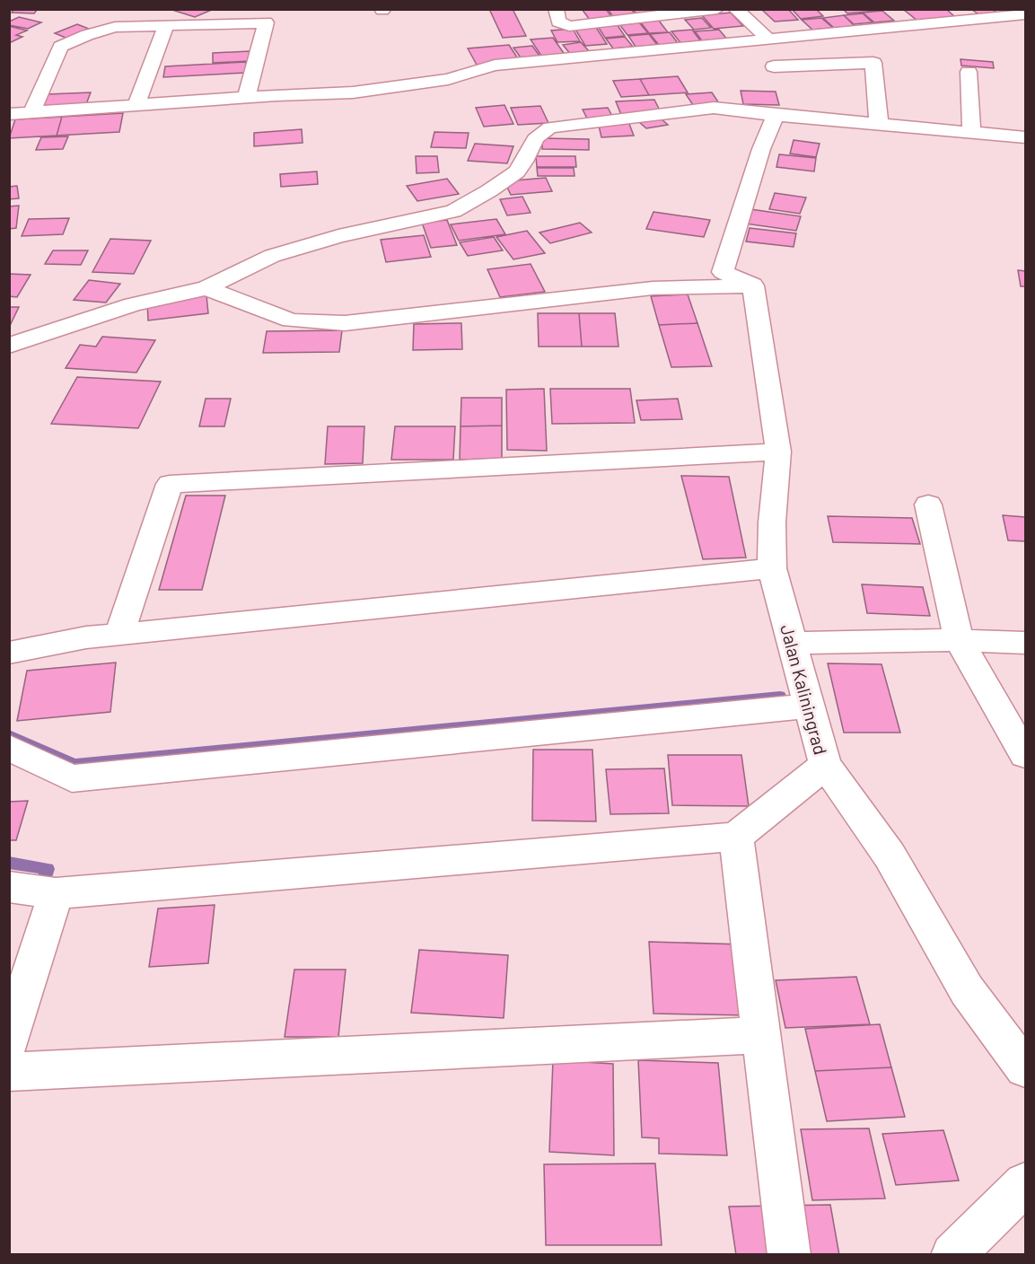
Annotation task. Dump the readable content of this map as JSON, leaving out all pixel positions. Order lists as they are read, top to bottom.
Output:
{
  "streets": {
    "street": ["Jalan Kaliningrad"]
  }
}
